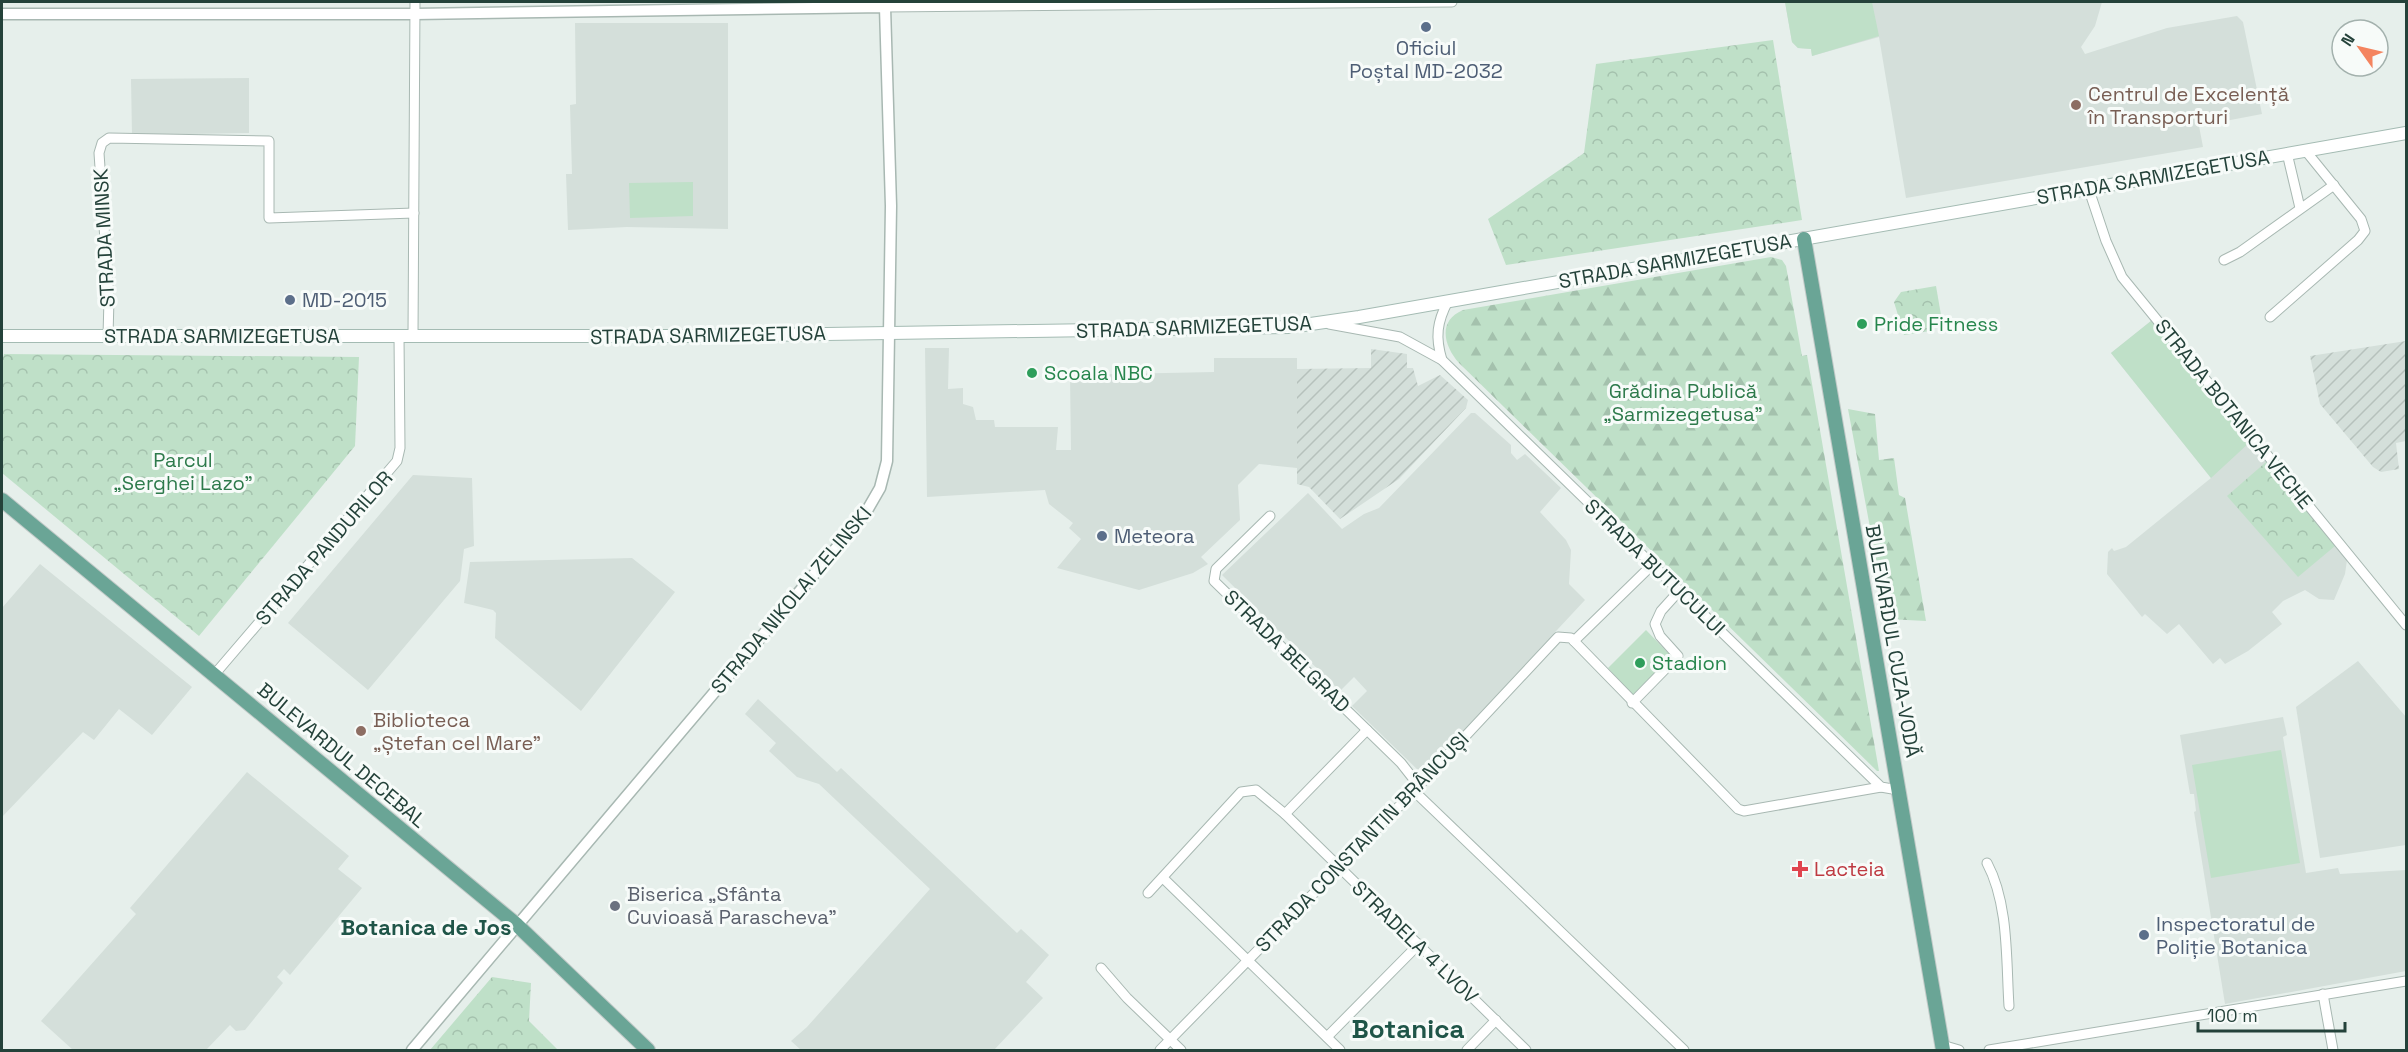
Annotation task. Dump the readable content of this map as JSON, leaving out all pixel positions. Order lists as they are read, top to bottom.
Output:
{
  "streets": {
    "main road": ["STRADA SARMIZEGETUSA", "BULEVARDUL CUZA-VODĂ", "BULEVARDUL DECEBAL"],
    "street": [
      "STRADA MINSK",
      "STRADA BOTANICA VECHE",
      "STRADA PANDURILOR",
      "STRADA BUTUCULUI",
      "STRADA NIKOLAI ZELINSKI",
      "STRADA BELGRAD",
      "STRADA CONSTANTIN BRÂNCUȘI",
      "STRADELA 4 LVOV"
    ]
  },
  "crossings": [
    ["STRADA SARMIZEGETUSA", "STRADA MINSK"],
    ["STRADA SARMIZEGETUSA", "STRADA BOTANICA VECHE"],
    ["STRADA SARMIZEGETUSA", "STRADA PANDURILOR"],
    ["STRADA SARMIZEGETUSA", "STRADA BUTUCULUI"],
    ["STRADA SARMIZEGETUSA", "STRADA NIKOLAI ZELINSKI"],
    ["STRADA SARMIZEGETUSA", "BULEVARDUL CUZA-VODĂ"],
    ["STRADA PANDURILOR", "BULEVARDUL DECEBAL"],
    ["STRADA NIKOLAI ZELINSKI", "BULEVARDUL DECEBAL"],
    ["STRADA BELGRAD", "STRADA CONSTANTIN BRÂNCUȘI"],
    ["STRADA CONSTANTIN BRÂNCUȘI", "STRADELA 4 LVOV"]
  ],
  "districts": ["Botanica de Jos", "Botanica"],
  "parks": ["Grădina Publică „Sarmizegetusa”", "Parcul „Serghei Lazo”"],
  "places": {
    "other": [
      "Oficiul Poștal MD-2032",
      "Centrul de Excelență în Transporturi",
      "MD-2015",
      "Pride Fitness",
      "Scoala NBC",
      "Meteora",
      "Stadion",
      "Biblioteca „Ștefan cel Mare”",
      "Biserica „Sfânta Cuvioasă Parascheva”",
      "Inspectoratul de Poliție Botanica"
    ],
    "health": ["Lacteia"]
  },
  "scale_bar": "100 m",
  "north": "top left"
}
